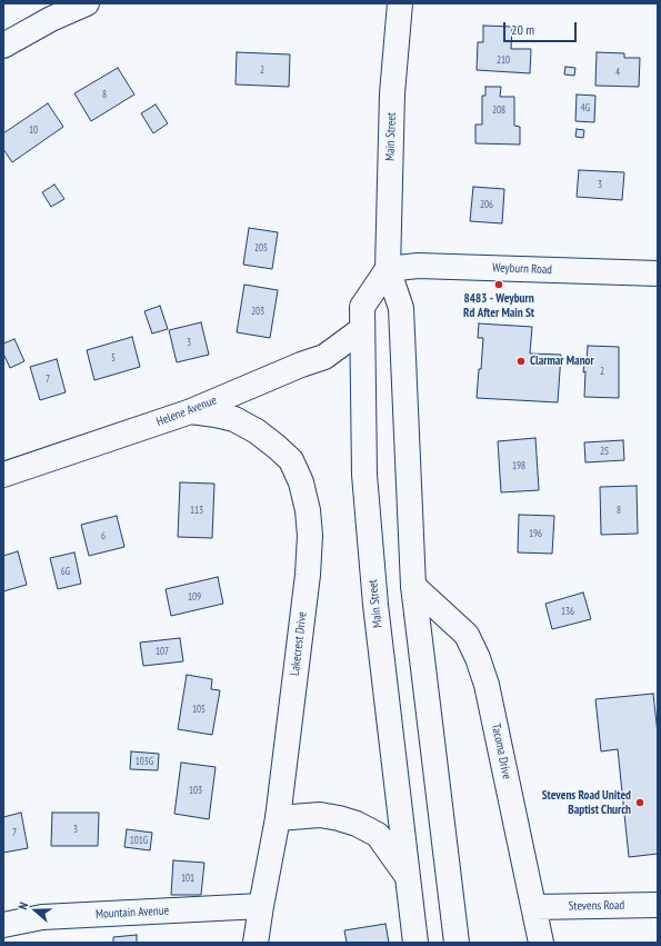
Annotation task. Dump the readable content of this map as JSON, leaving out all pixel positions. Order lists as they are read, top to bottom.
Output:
{
  "streets": {
    "street": [
      "Main Street",
      "Weyburn Road",
      "Helene Avenue",
      "Lakecrest Drive",
      "Tacoma Drive",
      "Stevens Road",
      "Mountain Avenue"
    ]
  },
  "crossings": [
    ["Main Street", "Weyburn Road"],
    ["Main Street", "Helene Avenue"],
    ["Main Street", "Tacoma Drive"],
    ["Helene Avenue", "Lakecrest Drive"],
    ["Lakecrest Drive", "Mountain Avenue"],
    ["Tacoma Drive", "Stevens Road"]
  ],
  "places": ["8483 - Weyburn Rd After Main St", "Clarmar Manor", "Stevens Road United Baptist Church"],
  "house_numbers": [
    "210",
    "2",
    "4",
    "8",
    "4G",
    "208",
    "10",
    "3",
    "206",
    "205",
    "203",
    "3",
    "5",
    "2",
    "7",
    "2S",
    "198",
    "113",
    "8",
    "196",
    "6",
    "6G",
    "109",
    "136",
    "107",
    "105",
    "103G",
    "103",
    "3",
    "7",
    "101G",
    "101"
  ],
  "scale_bar": "20 m",
  "north": "left"
}
